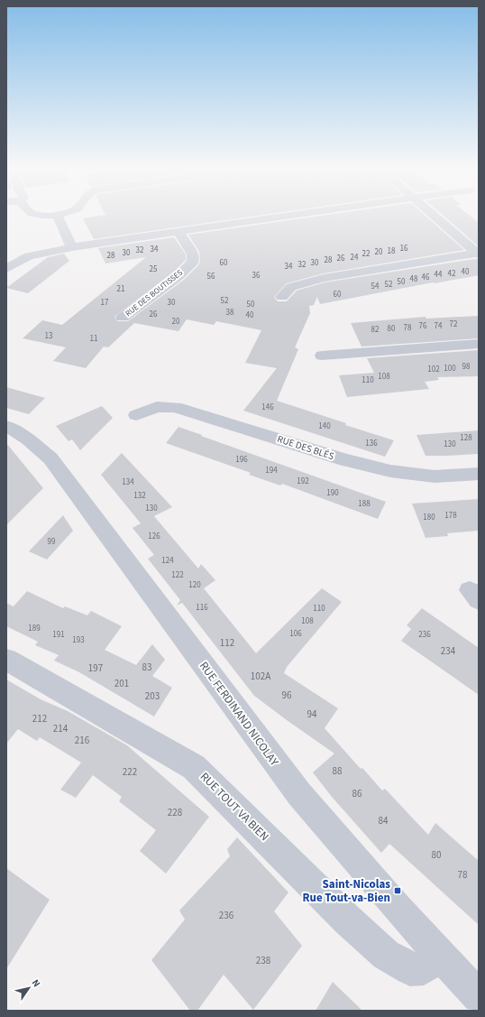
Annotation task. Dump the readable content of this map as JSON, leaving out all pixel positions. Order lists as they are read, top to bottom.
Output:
{
  "streets": {
    "street": [
      "RUE DES BOUTISSES",
      "RUE DES BLÉS",
      "RUE FERDINAND NICOLAY",
      "RUE TOUT VA BIEN"
    ]
  },
  "crossings": [
    ["RUE FERDINAND NICOLAY", "RUE TOUT VA BIEN"]
  ],
  "places": {
    "transit": ["Saint-Nicolas Rue Tout-va-Bien"]
  },
  "house_numbers": [
    "16",
    "34",
    "32",
    "18",
    "20",
    "30",
    "22",
    "28",
    "24",
    "26",
    "28",
    "60",
    "30",
    "32",
    "34",
    "25",
    "40",
    "42",
    "44",
    "36",
    "56",
    "46",
    "48",
    "50",
    "52",
    "54",
    "21",
    "60",
    "52",
    "17",
    "30",
    "50",
    "38",
    "26",
    "40",
    "20",
    "72",
    "76",
    "74",
    "78",
    "80",
    "82",
    "13",
    "11",
    "98",
    "100",
    "102",
    "108",
    "110",
    "146",
    "140",
    "128",
    "136",
    "130",
    "196",
    "194",
    "192",
    "134",
    "190",
    "132",
    "188",
    "130",
    "178",
    "180",
    "126",
    "99",
    "124",
    "122",
    "120",
    "116",
    "110",
    "108",
    "189",
    "106",
    "191",
    "236",
    "193",
    "112",
    "234",
    "83",
    "197",
    "102A",
    "201",
    "96",
    "203",
    "94",
    "212",
    "214",
    "216",
    "88",
    "222",
    "86",
    "228",
    "84",
    "80",
    "78",
    "236",
    "238"
  ],
  "north": "top right"
}
